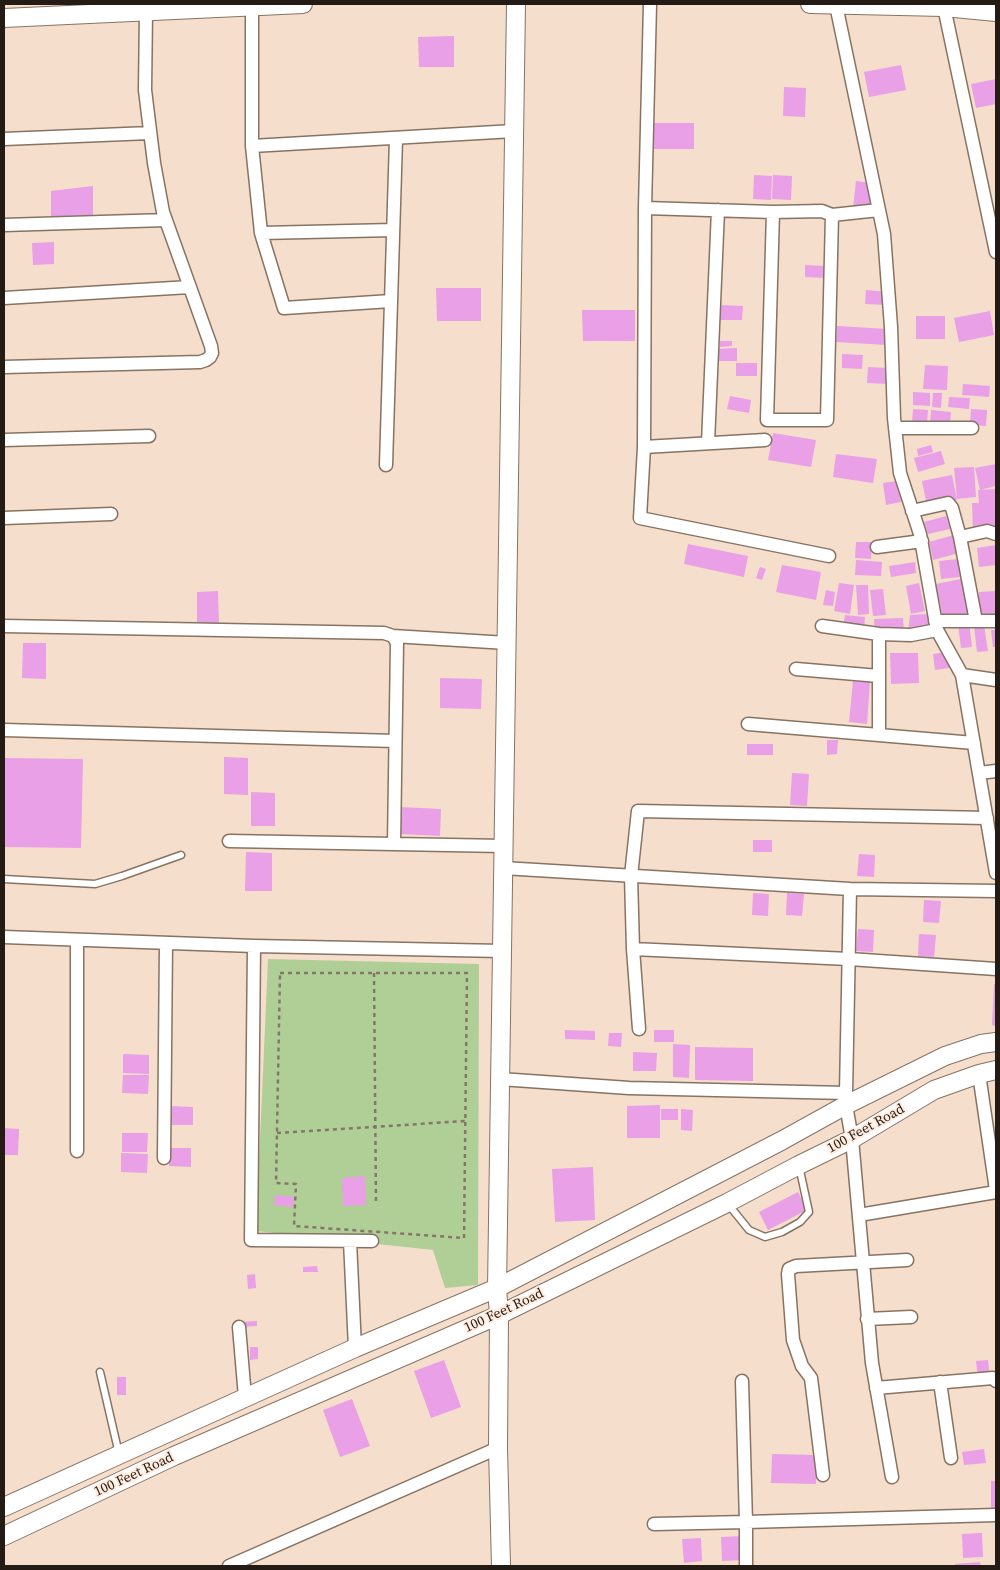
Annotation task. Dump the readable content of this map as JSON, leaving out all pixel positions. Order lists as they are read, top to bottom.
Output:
{
  "streets": {
    "main road": ["100 Feet Road"]
  }
}
